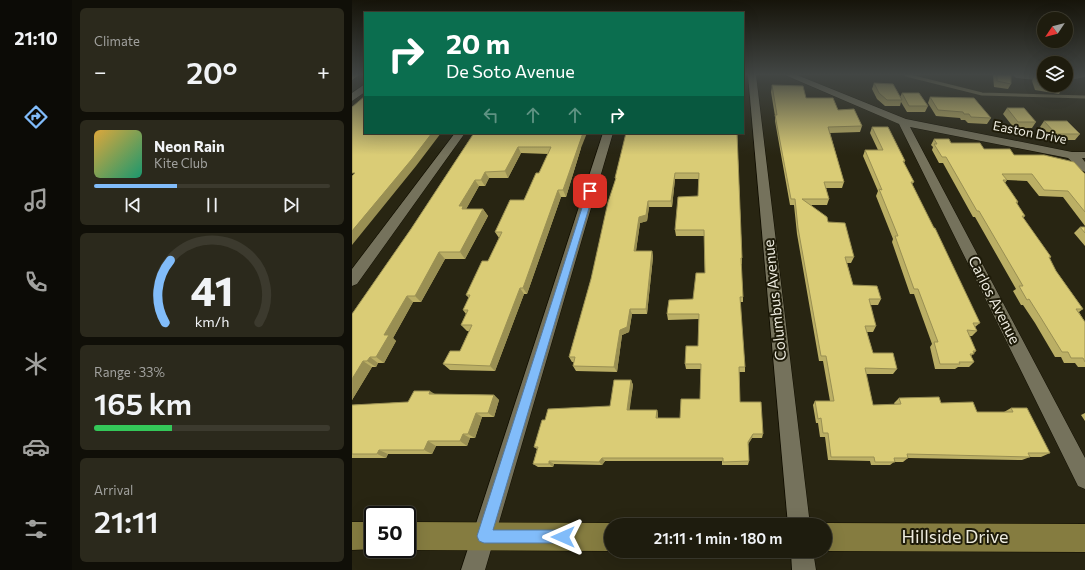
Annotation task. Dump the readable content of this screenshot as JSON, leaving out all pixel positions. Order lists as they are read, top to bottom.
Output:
{
  "streets": {
    "main road": ["Hillside Drive"],
    "street": ["Easton Drive", "Columbus Avenue", "Carlos Avenue"]
  },
  "crossings": [
    ["Easton Drive", "Carlos Avenue"]
  ],
  "north": "bottom left",
  "page": {
    "tabs": "21:10",
    "tile": [
      "Climate",
      ["Range · 33%", "165 km"],
      ["Arrival", "21:11"]
    ],
    "turn": ["20 m", "De Soto Avenue"],
    "heat": ["−", "20°", "+"],
    "song": ["Neon Rain", "Kite Club"],
    "limit": "50",
    "trip": "21:11 · 1 min · 180 m",
    "gauge": ["41", "km/h"]
  }
}
